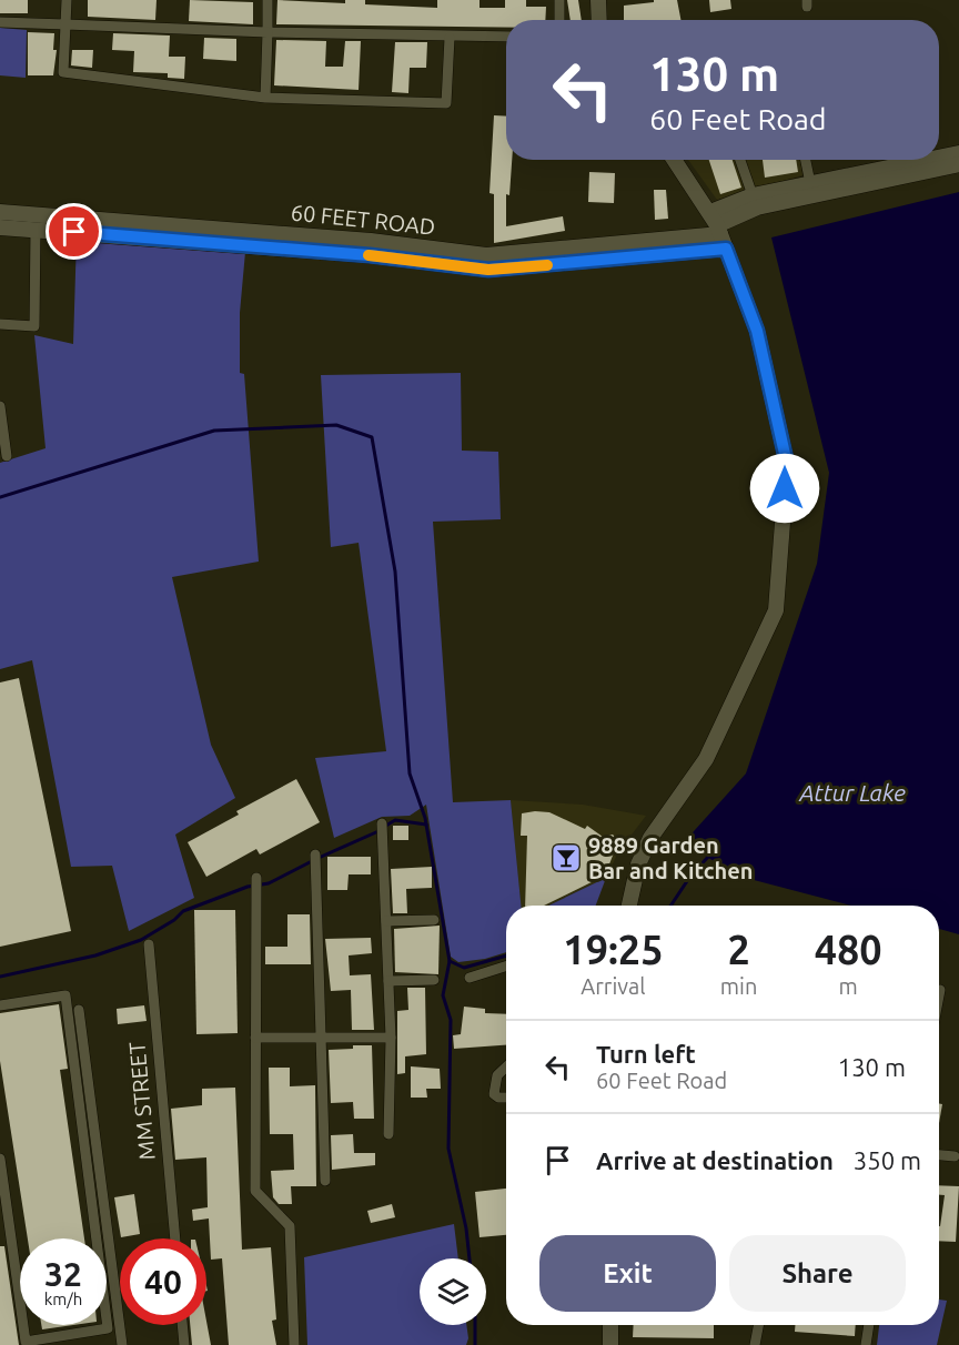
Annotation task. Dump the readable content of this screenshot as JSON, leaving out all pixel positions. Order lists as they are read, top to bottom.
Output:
{
  "streets": {
    "street": ["60 FEET ROAD", "MM STREET"]
  },
  "water": ["Attur Lake"],
  "places": {
    "bar": ["9889 Garden Bar and Kitchen"]
  },
  "page": {
    "turn": ["130 m", "60 Feet Road"],
    "eta": [
      "19:25",
      "Arrival",
      "2",
      "min",
      "480",
      "m"
    ],
    "list": [
      {
        "name": "Turn left",
        "note": "60 Feet Road",
        "value": "130 m"
      },
      {
        "name": "Arrive at destination",
        "value": "350 m"
      }
    ],
    "buttons": ["Exit", "Share"],
    "speed": "32 km/h",
    "limit": "40"
  }
}
